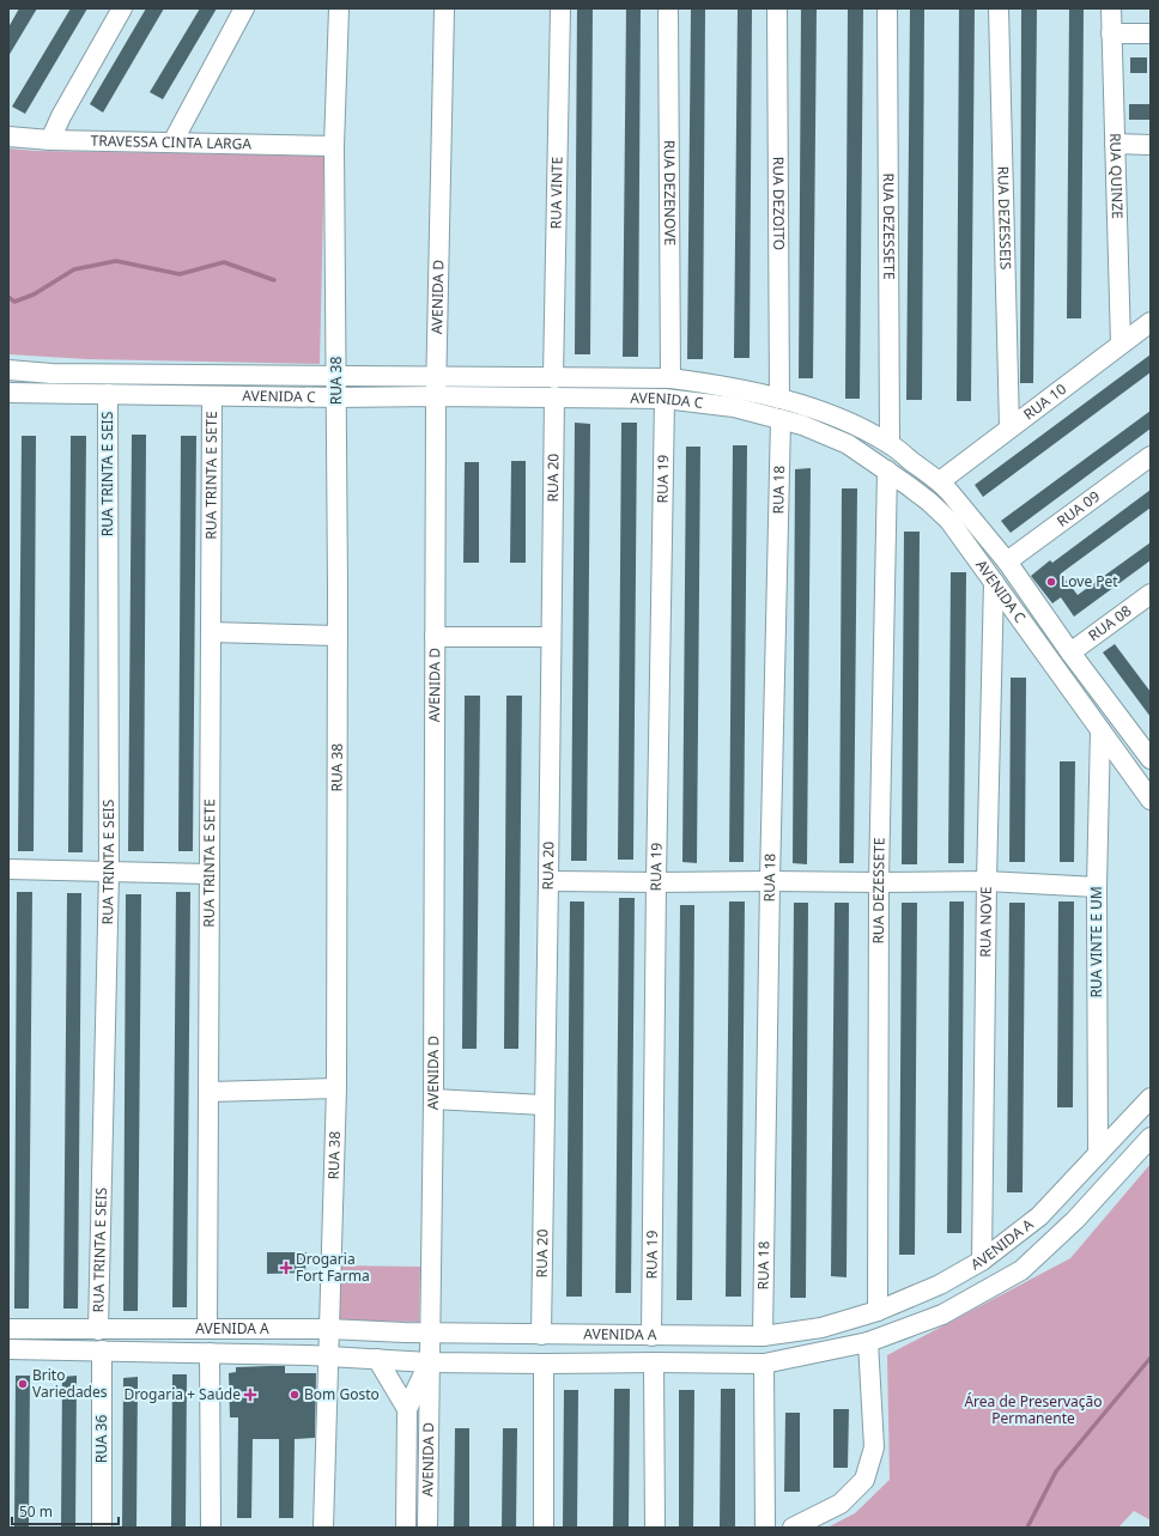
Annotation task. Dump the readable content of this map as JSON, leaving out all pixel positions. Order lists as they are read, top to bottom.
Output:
{
  "streets": {
    "street": [
      "TRAVESSA CINTA LARGA",
      "RUA QUINZE",
      "RUA VINTE",
      "RUA DEZENOVE",
      "RUA DEZOITO",
      "RUA DEZESSEIS",
      "RUA DEZESSETE",
      "AVENIDA D",
      "RUA 38",
      "AVENIDA C",
      "RUA 10",
      "RUA TRINTA E SEIS",
      "RUA TRINTA E SETE",
      "RUA 20",
      "RUA 19",
      "RUA 18",
      "RUA 09",
      "RUA 08",
      "RUA NOVE",
      "RUA VINTE E UM",
      "AVENIDA A",
      "RUA 36"
    ]
  },
  "crossings": [
    ["TRAVESSA CINTA LARGA", "RUA 38"],
    ["RUA QUINZE", "RUA 10"],
    ["RUA VINTE", "AVENIDA C"],
    ["RUA DEZENOVE", "AVENIDA C"],
    ["RUA DEZOITO", "AVENIDA C"],
    ["RUA DEZESSEIS", "RUA 10"],
    ["RUA DEZESSETE", "AVENIDA C"],
    ["RUA DEZESSETE", "AVENIDA A"],
    ["AVENIDA D", "AVENIDA C"],
    ["AVENIDA D", "AVENIDA A"],
    ["RUA 38", "AVENIDA C"],
    ["RUA 38", "AVENIDA A"],
    ["AVENIDA C", "RUA 10"],
    ["AVENIDA C", "RUA TRINTA E SEIS"],
    ["AVENIDA C", "RUA TRINTA E SETE"],
    ["AVENIDA C", "RUA 20"],
    ["AVENIDA C", "RUA 19"],
    ["AVENIDA C", "RUA 18"],
    ["AVENIDA C", "RUA 09"],
    ["AVENIDA C", "RUA 08"],
    ["AVENIDA C", "RUA NOVE"],
    ["AVENIDA C", "RUA VINTE E UM"],
    ["RUA TRINTA E SEIS", "AVENIDA A"],
    ["RUA TRINTA E SETE", "AVENIDA A"],
    ["RUA 20", "AVENIDA A"],
    ["RUA 19", "AVENIDA A"],
    ["RUA 18", "AVENIDA A"],
    ["RUA NOVE", "AVENIDA A"],
    ["RUA VINTE E UM", "AVENIDA A"],
    ["AVENIDA A", "RUA 36"]
  ],
  "parks": ["Área de Preservação Permanente"],
  "places": {
    "other": ["Love Pet", "Brito Variedades", "Bom Gosto"],
    "health": ["Drogaria Fort Farma", "Drogaria + Saúde"]
  },
  "scale_bar": "50 m"
}
